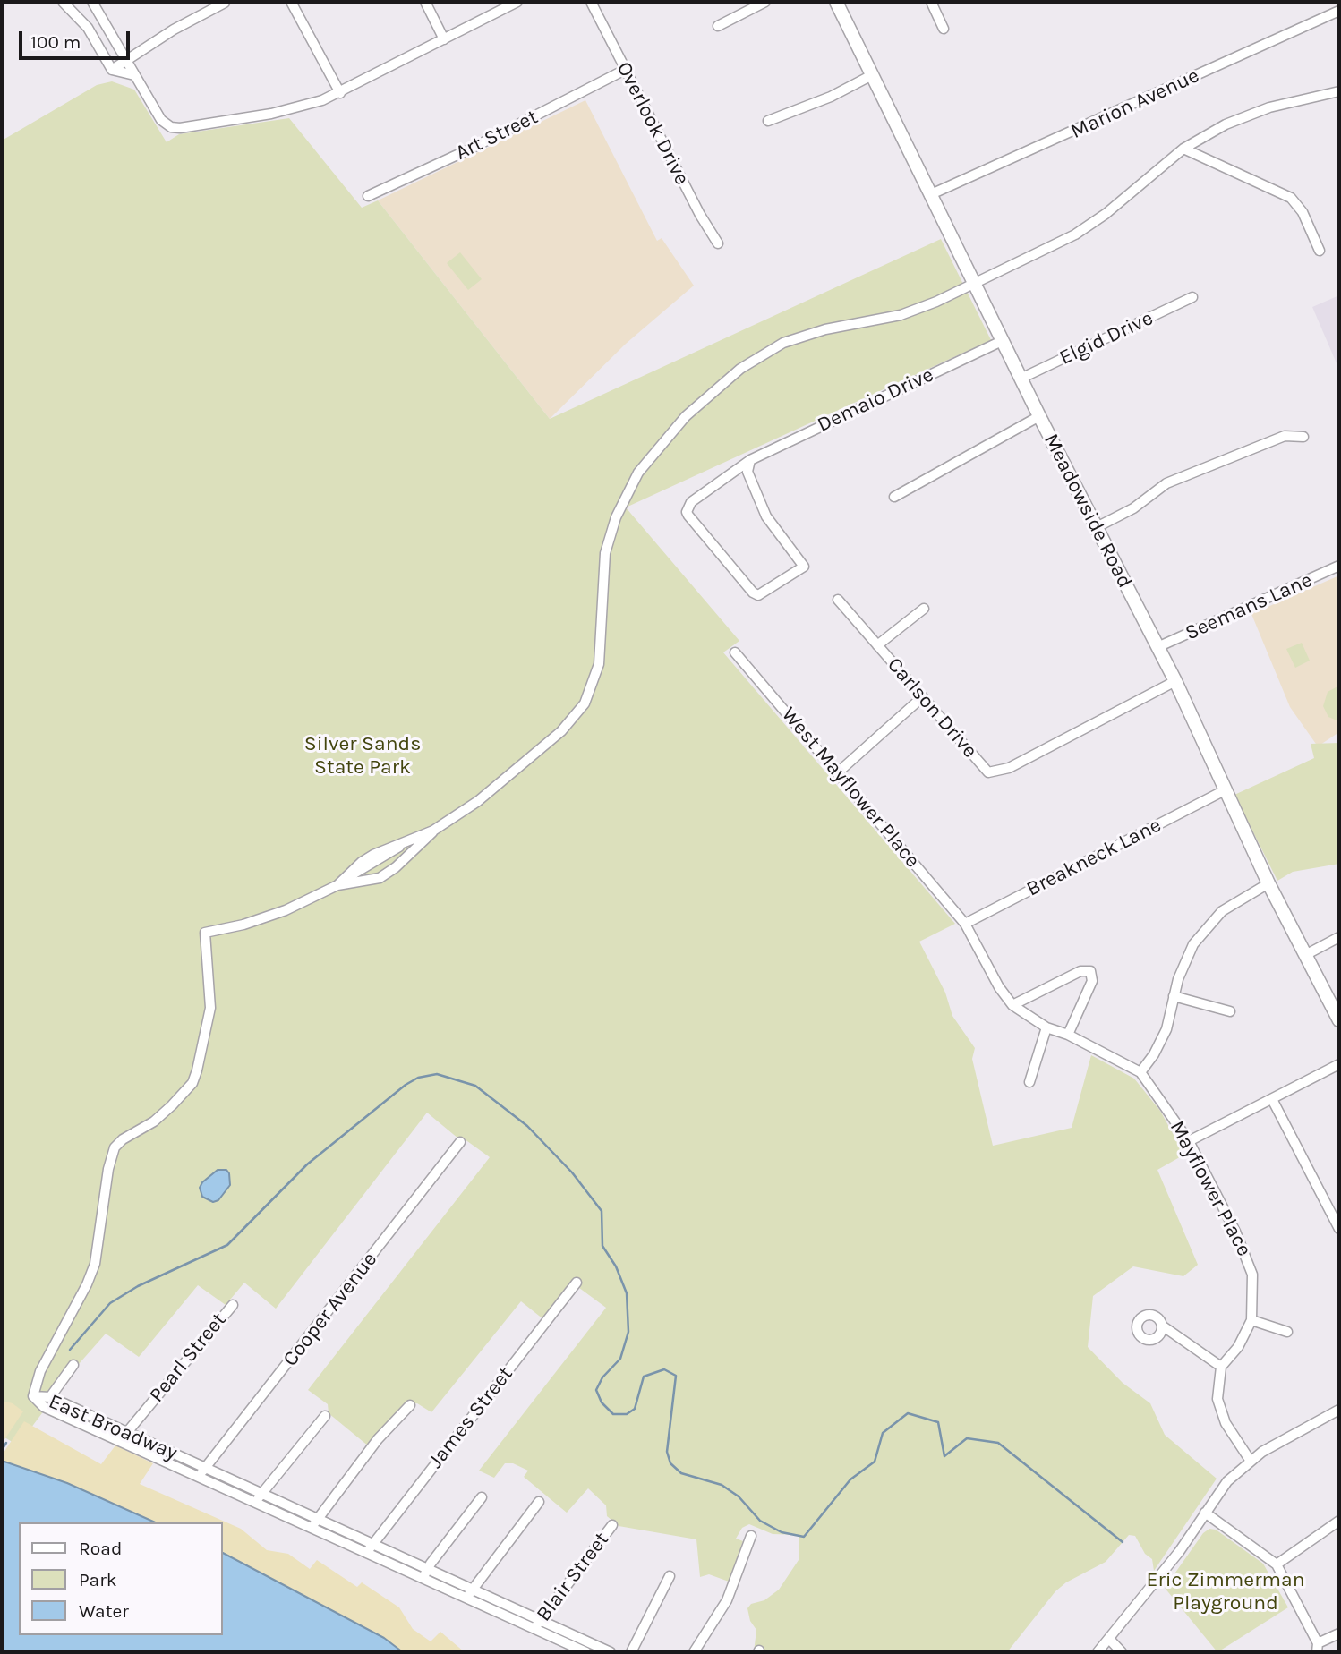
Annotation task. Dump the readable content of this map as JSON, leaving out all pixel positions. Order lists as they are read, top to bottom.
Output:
{
  "streets": {
    "main road": ["Meadowside Road"],
    "street": [
      "Marion Avenue",
      "Overlook Drive",
      "Art Street",
      "Elgid Drive",
      "Demaio Drive",
      "Seemans Lane",
      "Carlson Drive",
      "West Mayflower Place",
      "Breakneck Lane",
      "Mayflower Place",
      "Cooper Avenue",
      "Pearl Street",
      "James Street",
      "East Broadway",
      "Blair Street"
    ]
  },
  "crossings": [
    ["Marion Avenue", "Meadowside Road"],
    ["Overlook Drive", "Art Street"],
    ["Elgid Drive", "Meadowside Road"],
    ["Demaio Drive", "Meadowside Road"],
    ["Meadowside Road", "Seemans Lane"],
    ["Meadowside Road", "Carlson Drive"],
    ["Meadowside Road", "Breakneck Lane"],
    ["West Mayflower Place", "Breakneck Lane"],
    ["West Mayflower Place", "Mayflower Place"],
    ["Breakneck Lane", "Mayflower Place"],
    ["Cooper Avenue", "East Broadway"],
    ["Pearl Street", "East Broadway"],
    ["James Street", "East Broadway"],
    ["East Broadway", "Blair Street"]
  ],
  "parks": ["Silver Sands State Park", "Eric Zimmerman Playground"],
  "legend": ["Road", "Park", "Water"],
  "scale_bar": "100 m"
}
